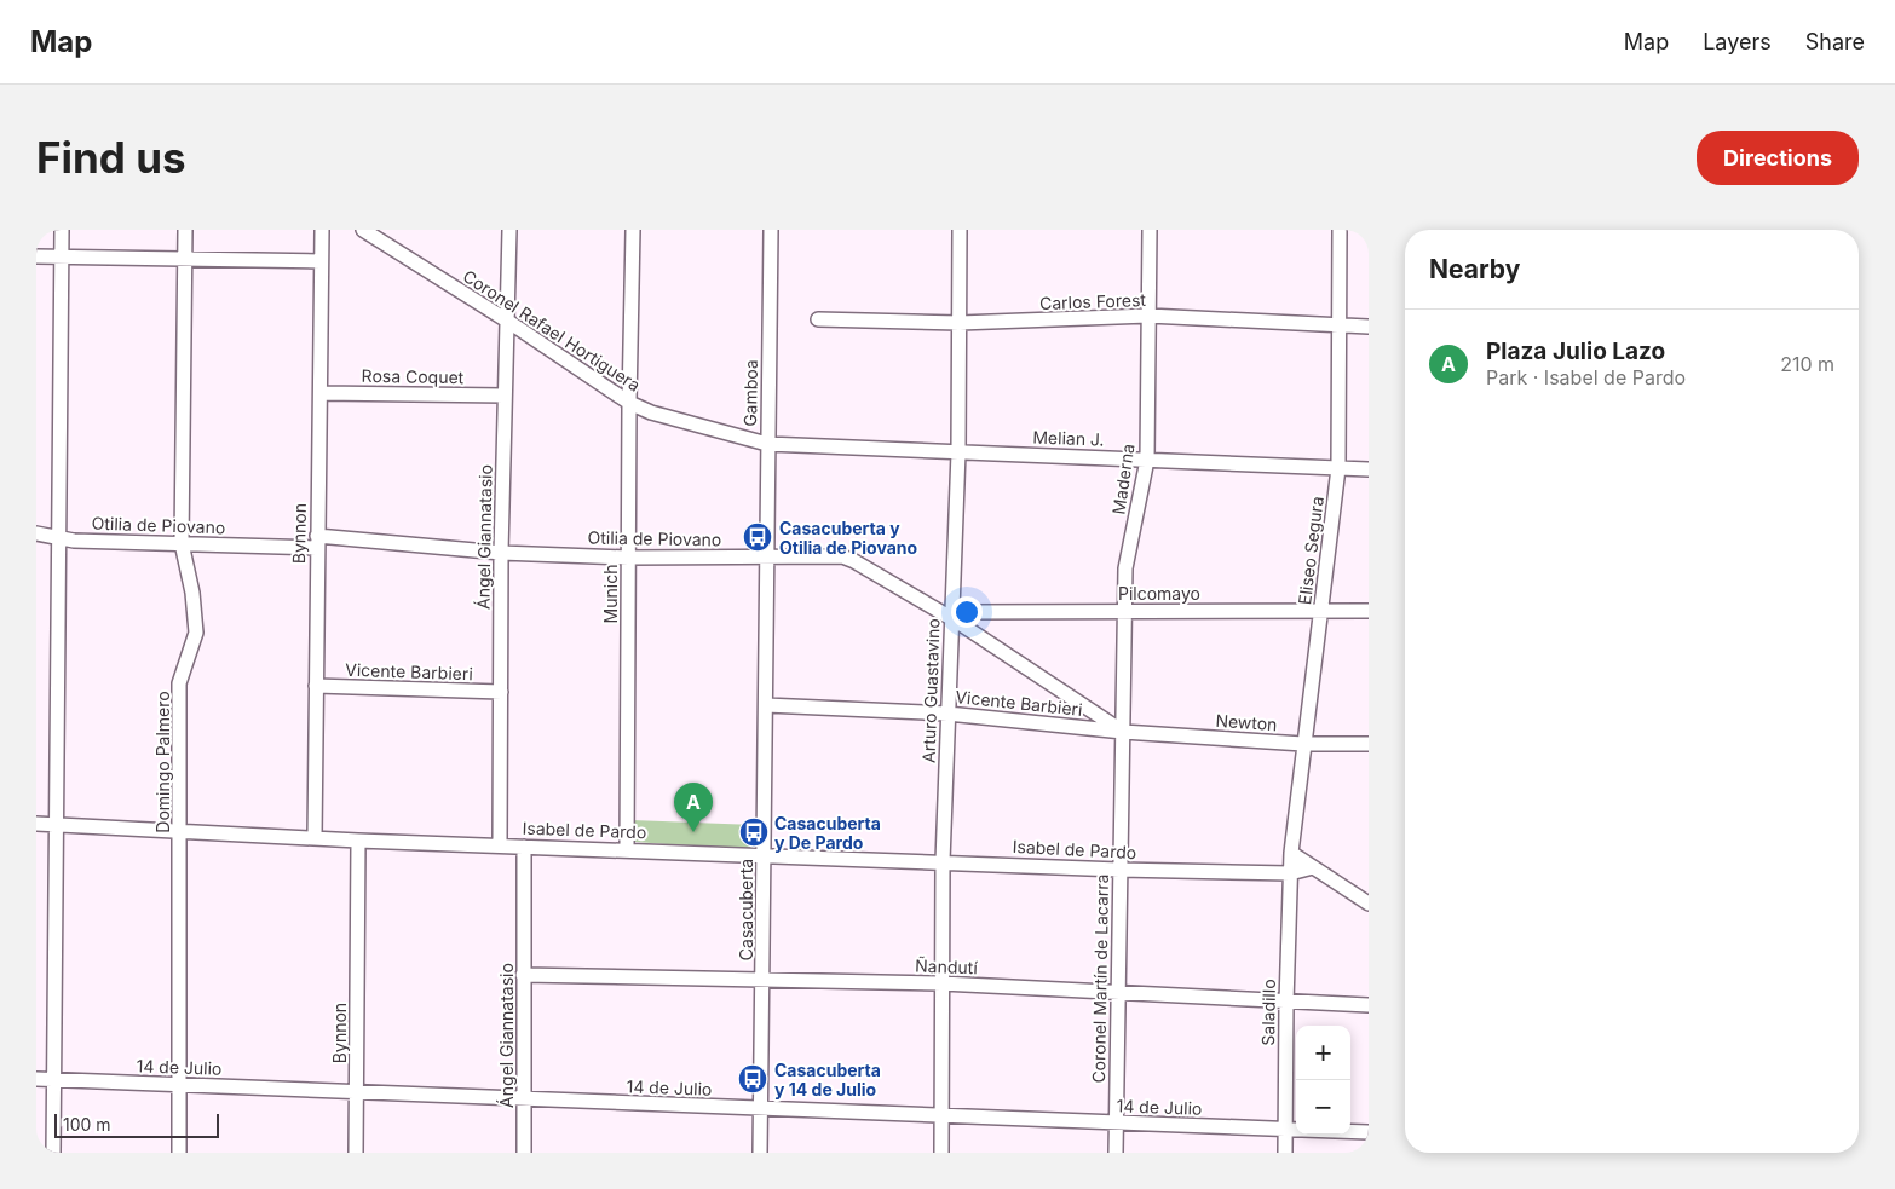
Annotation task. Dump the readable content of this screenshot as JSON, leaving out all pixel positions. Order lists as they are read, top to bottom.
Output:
{
  "streets": {
    "street": [
      "Carlos Forest",
      "Coronel Rafael Hortiguera",
      "Rosa Coquet",
      "Gamboa",
      "Melian J.",
      "Maderna",
      "Otilia de Piovano",
      "Bynnon",
      "Ángel Giannatasio",
      "Eliseo Segura",
      "Pilcomayo",
      "Munich",
      "Vicente Barbieri",
      "Arturo Guastavino",
      "Newton",
      "Domingo Palmero",
      "Isabel de Pardo",
      "Casacuberta",
      "Ñandutí",
      "Coronel Martín de Lacarra",
      "Saladillo",
      "14 de Julio"
    ]
  },
  "crossings": [
    ["Carlos Forest", "Maderna"],
    ["Carlos Forest", "Eliseo Segura"],
    ["Carlos Forest", "Arturo Guastavino"],
    ["Coronel Rafael Hortiguera", "Gamboa"],
    ["Coronel Rafael Hortiguera", "Melian J."],
    ["Coronel Rafael Hortiguera", "Ángel Giannatasio"],
    ["Coronel Rafael Hortiguera", "Munich"],
    ["Rosa Coquet", "Bynnon"],
    ["Rosa Coquet", "Ángel Giannatasio"],
    ["Gamboa", "Melian J."],
    ["Gamboa", "Otilia de Piovano"],
    ["Gamboa", "Casacuberta"],
    ["Melian J.", "Maderna"],
    ["Melian J.", "Eliseo Segura"],
    ["Melian J.", "Arturo Guastavino"],
    ["Maderna", "Otilia de Piovano"],
    ["Maderna", "Pilcomayo"],
    ["Maderna", "Vicente Barbieri"],
    ["Maderna", "Newton"],
    ["Maderna", "Coronel Martín de Lacarra"],
    ["Otilia de Piovano", "Bynnon"],
    ["Otilia de Piovano", "Ángel Giannatasio"],
    ["Otilia de Piovano", "Pilcomayo"],
    ["Otilia de Piovano", "Munich"],
    ["Otilia de Piovano", "Vicente Barbieri"],
    ["Otilia de Piovano", "Arturo Guastavino"],
    ["Otilia de Piovano", "Newton"],
    ["Otilia de Piovano", "Domingo Palmero"],
    ["Otilia de Piovano", "Casacuberta"],
    ["Otilia de Piovano", "Coronel Martín de Lacarra"],
    ["Bynnon", "Vicente Barbieri"],
    ["Bynnon", "Isabel de Pardo"],
    ["Bynnon", "14 de Julio"],
    ["Ángel Giannatasio", "Vicente Barbieri"],
    ["Ángel Giannatasio", "Isabel de Pardo"],
    ["Ángel Giannatasio", "Ñandutí"],
    ["Ángel Giannatasio", "14 de Julio"],
    ["Eliseo Segura", "Pilcomayo"],
    ["Eliseo Segura", "Newton"],
    ["Eliseo Segura", "Isabel de Pardo"],
    ["Eliseo Segura", "Saladillo"],
    ["Pilcomayo", "Arturo Guastavino"],
    ["Munich", "Isabel de Pardo"],
    ["Vicente Barbieri", "Arturo Guastavino"],
    ["Vicente Barbieri", "Newton"],
    ["Vicente Barbieri", "Casacuberta"],
    ["Vicente Barbieri", "Coronel Martín de Lacarra"],
    ["Arturo Guastavino", "Isabel de Pardo"],
    ["Arturo Guastavino", "Ñandutí"],
    ["Arturo Guastavino", "14 de Julio"],
    ["Newton", "Coronel Martín de Lacarra"],
    ["Domingo Palmero", "Isabel de Pardo"],
    ["Domingo Palmero", "14 de Julio"],
    ["Isabel de Pardo", "Casacuberta"],
    ["Isabel de Pardo", "Coronel Martín de Lacarra"],
    ["Isabel de Pardo", "Saladillo"],
    ["Casacuberta", "Ñandutí"],
    ["Casacuberta", "14 de Julio"],
    ["Ñandutí", "Coronel Martín de Lacarra"],
    ["Ñandutí", "Saladillo"],
    ["Coronel Martín de Lacarra", "14 de Julio"],
    ["Saladillo", "14 de Julio"]
  ],
  "places": {
    "bus stop": ["Casacuberta y Otilia de Piovano", "Casacuberta y De Pardo", "Casacuberta y 14 de Julio"]
  },
  "scale_bar": "100 m",
  "page": {
    "header": "Map",
    "nav": ["Map", "Layers", "Share"],
    "buttons": "Directions",
    "title": "Find us",
    "heading": "Nearby",
    "list": [
      {
        "mark": "A",
        "name": "Plaza Julio Lazo",
        "note": "Park · Isabel de Pardo",
        "value": "210 m"
      }
    ],
    "pins": "A",
    "map_buttons": ["+", "−"],
    "scale": "100 m"
  }
}
